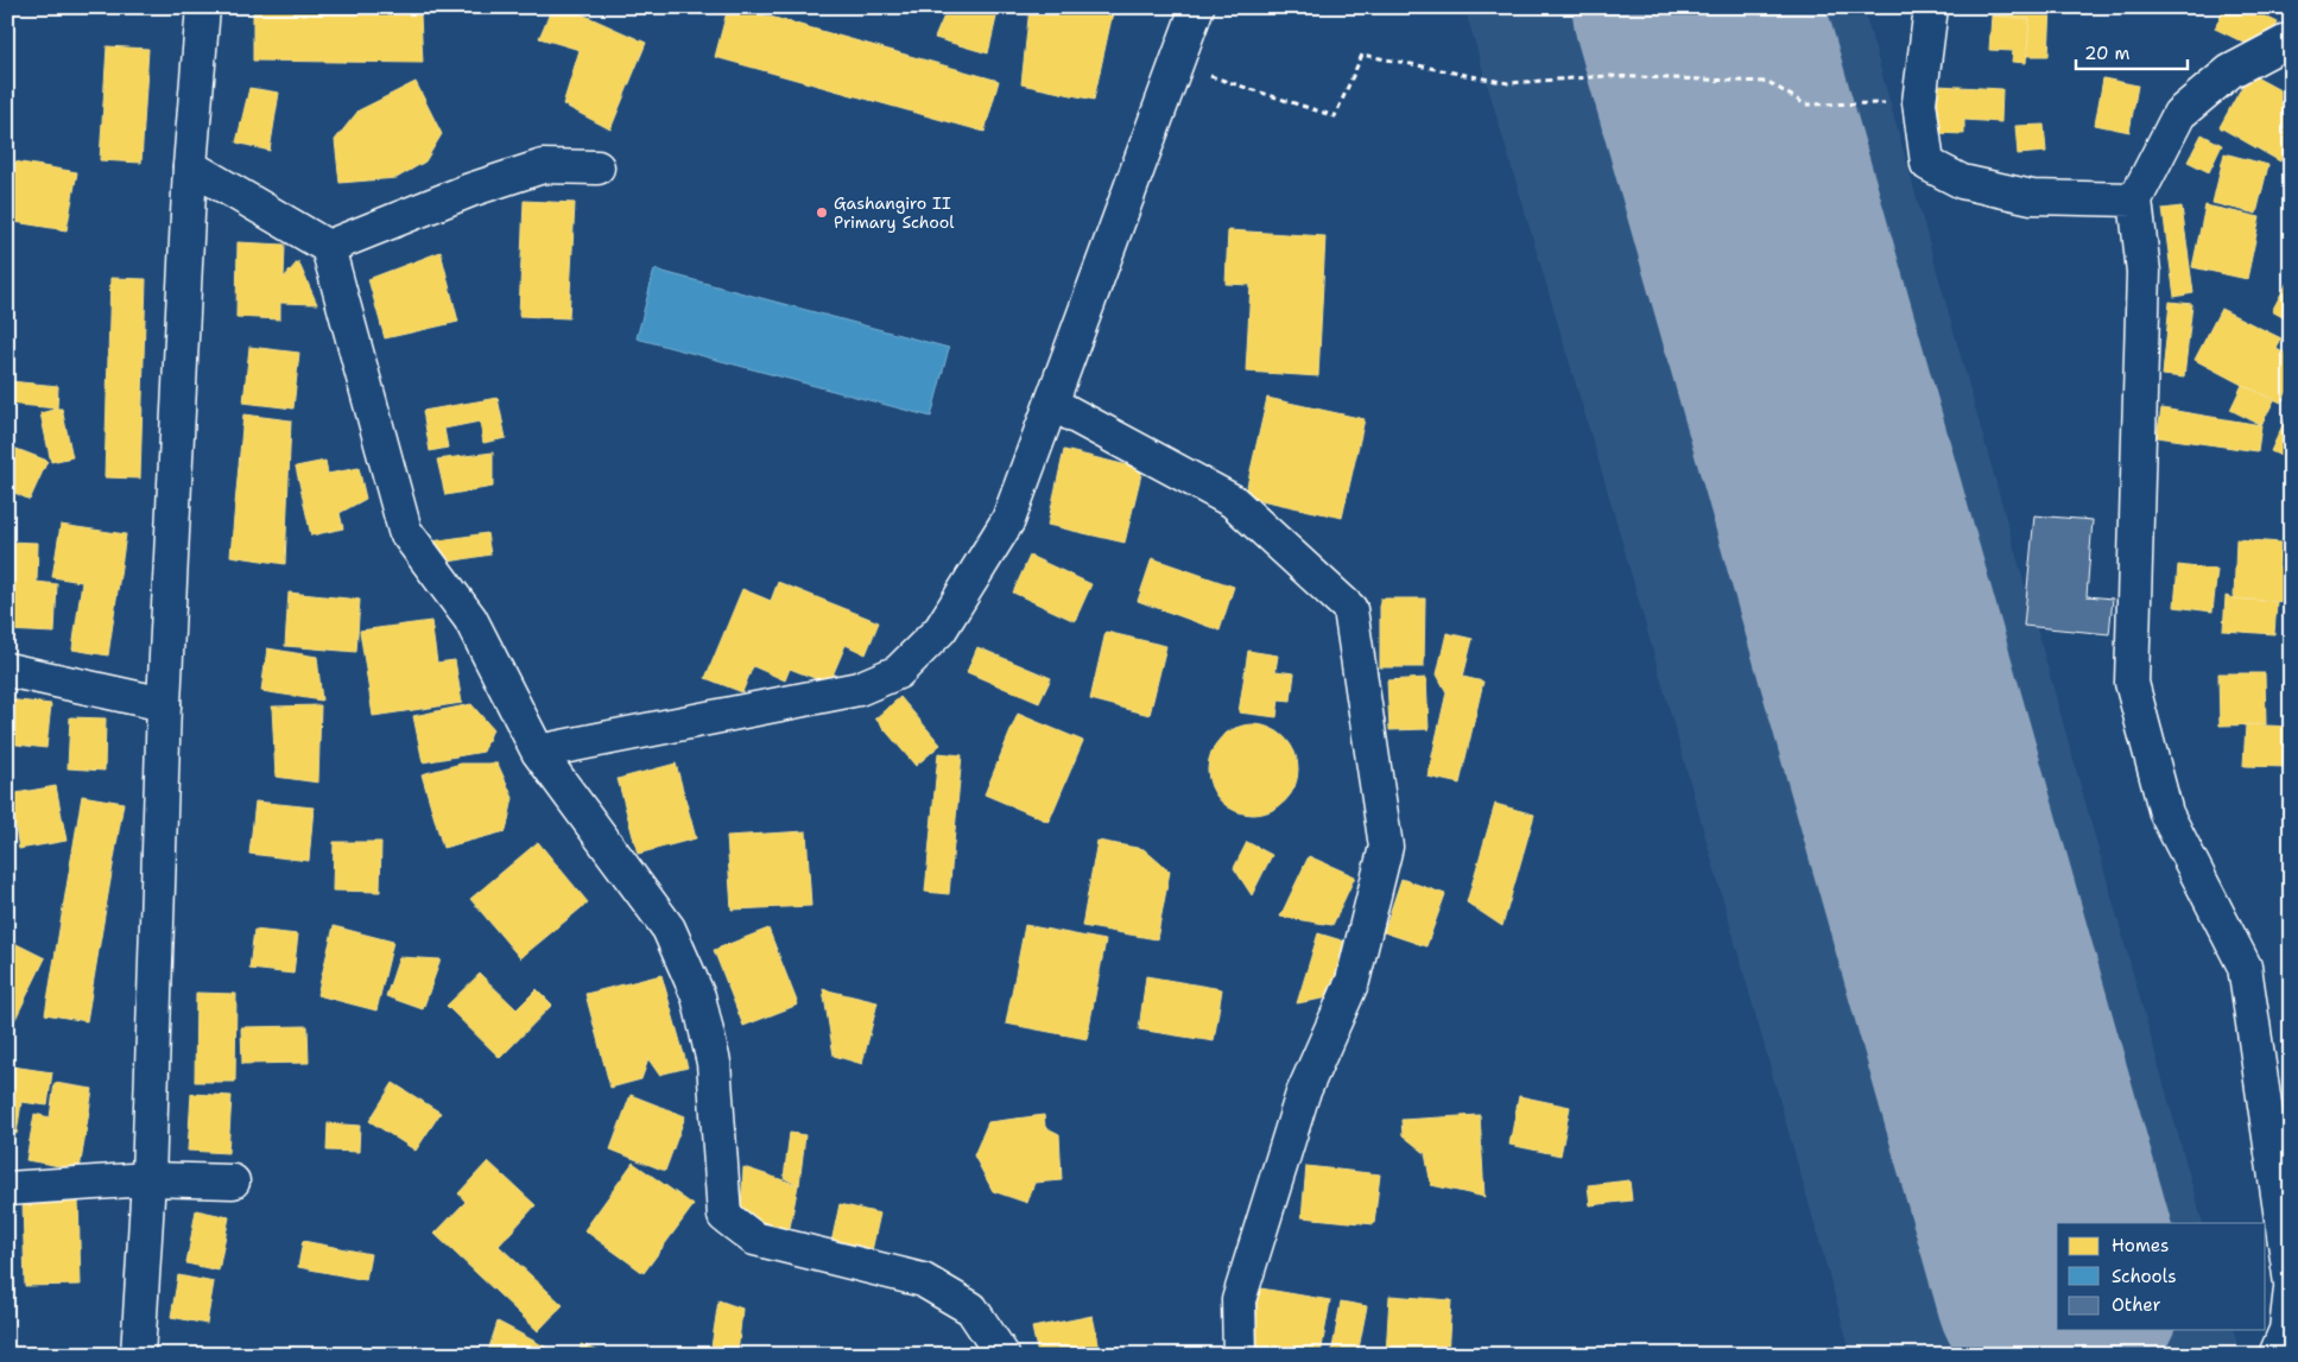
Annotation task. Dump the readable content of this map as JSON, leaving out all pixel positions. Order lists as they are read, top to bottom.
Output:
{
  "places": ["Gashangiro II Primary School"],
  "legend": ["Homes", "Schools", "Other"],
  "scale_bar": "20 m"
}
